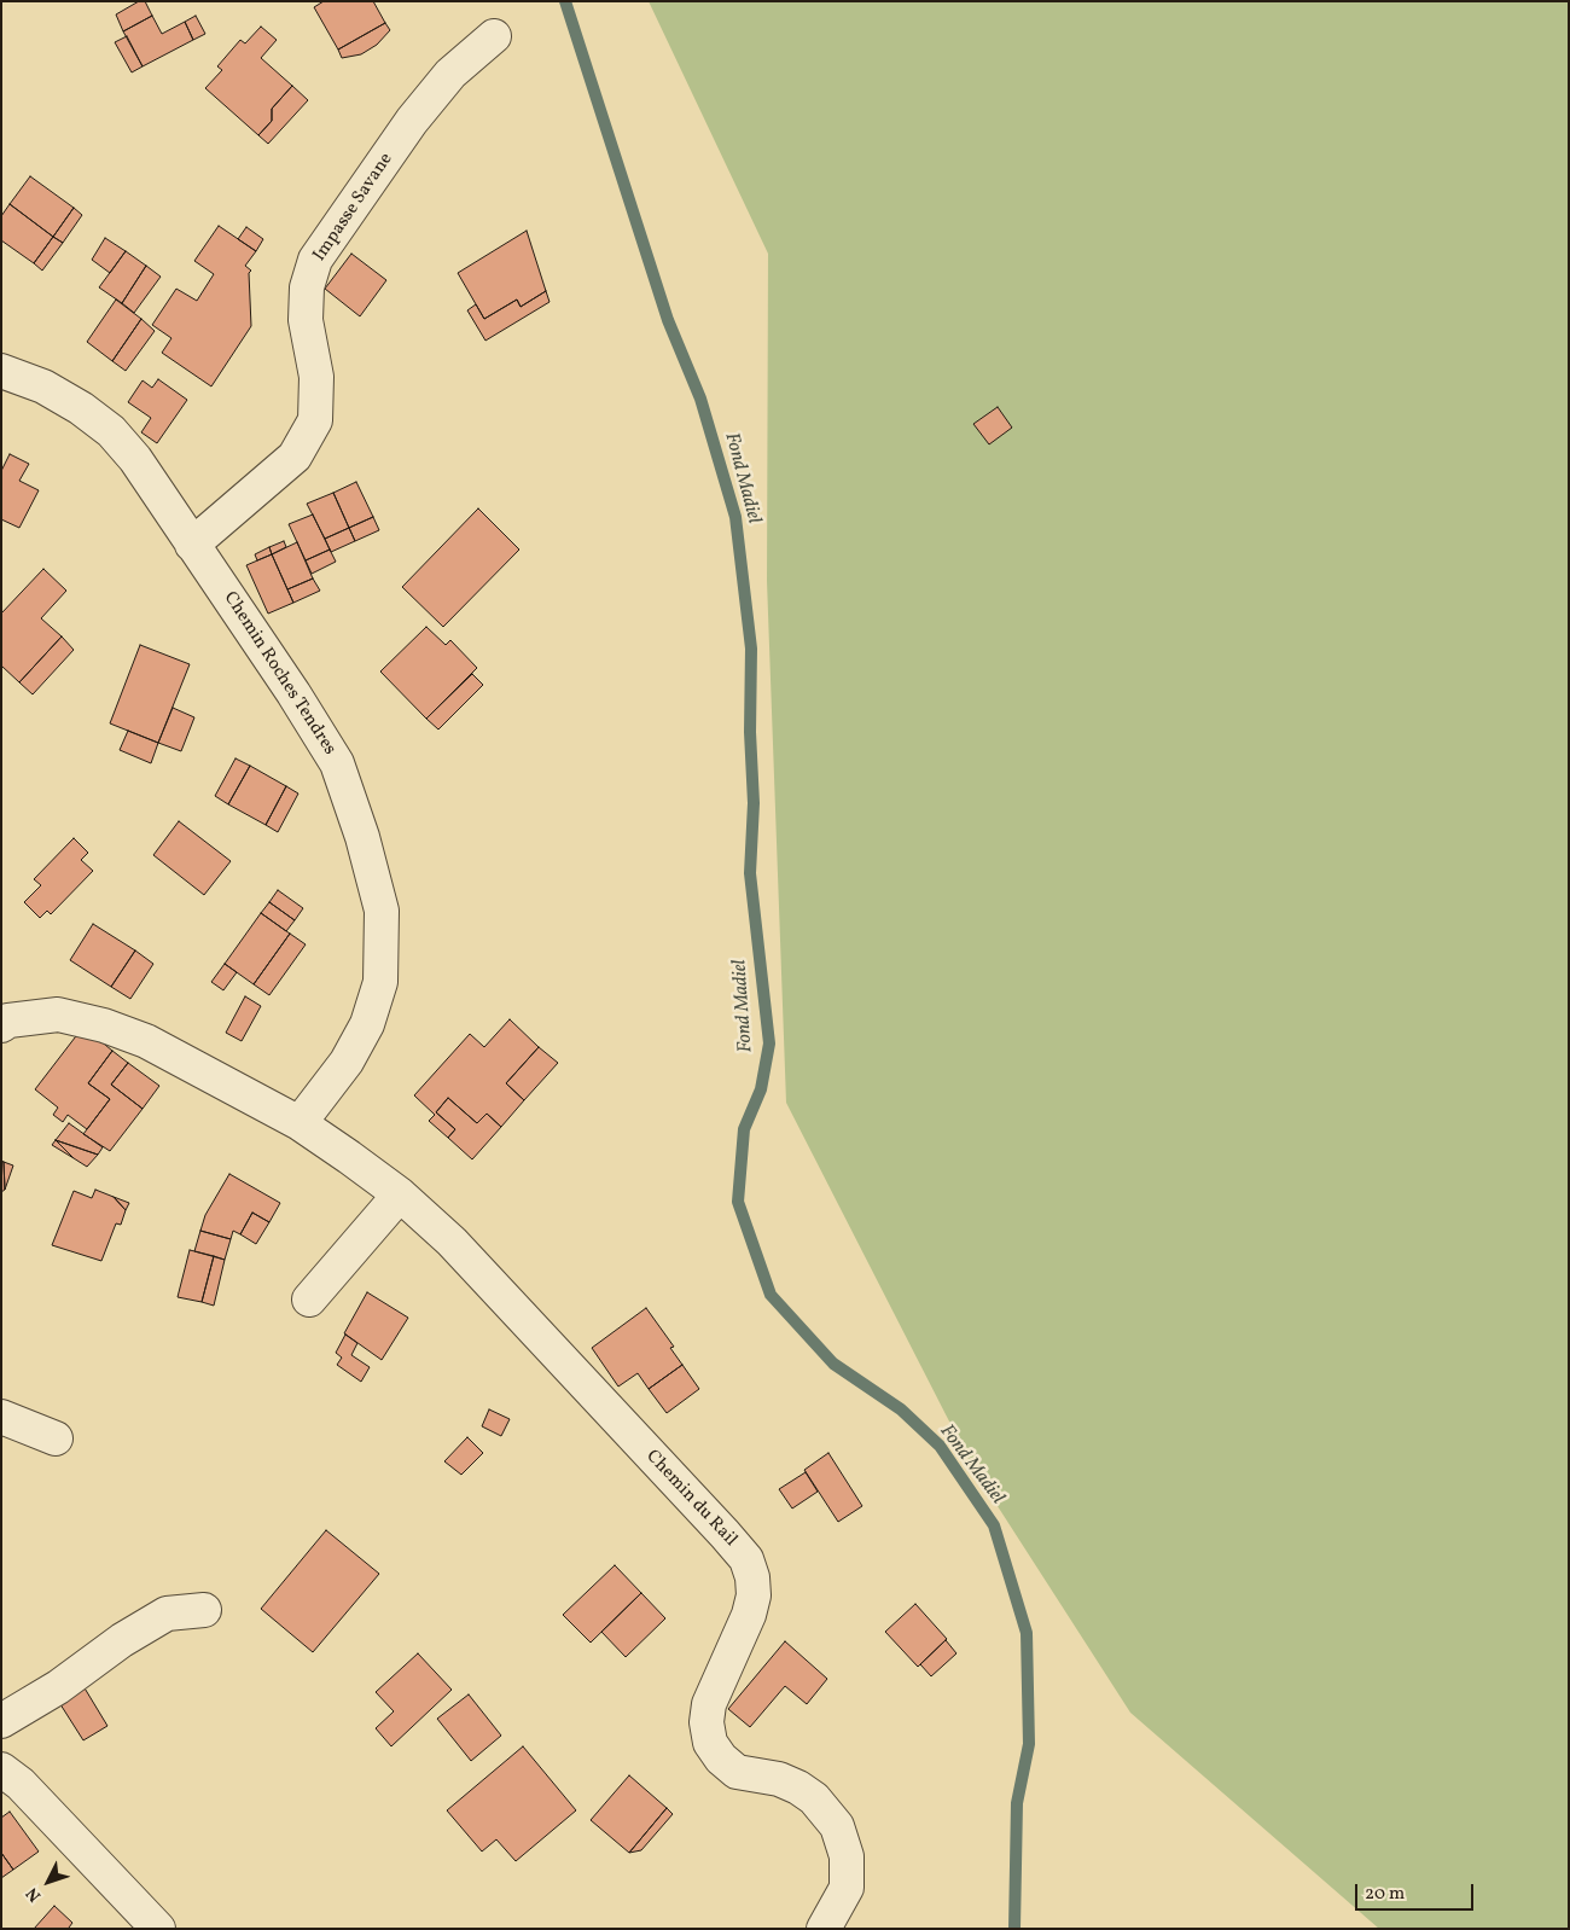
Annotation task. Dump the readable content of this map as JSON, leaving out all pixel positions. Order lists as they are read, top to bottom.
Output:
{
  "streets": {
    "street": ["Impasse Savane", "Chemin Roches Tendres", "Chemin du Rail"]
  },
  "crossings": [
    ["Impasse Savane", "Chemin Roches Tendres"],
    ["Chemin Roches Tendres", "Chemin du Rail"]
  ],
  "water": ["Fond Madiel"],
  "scale_bar": "20 m",
  "north": "bottom left"
}
